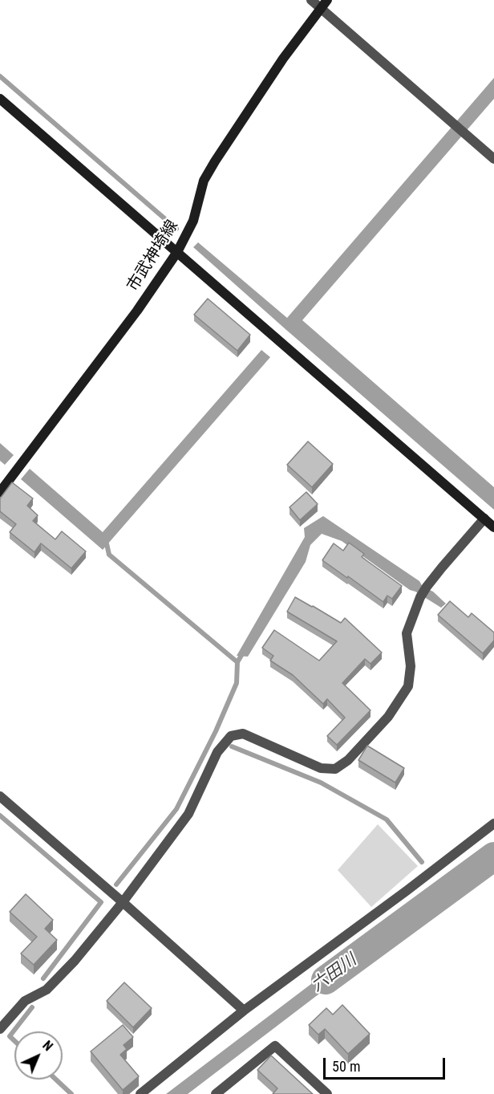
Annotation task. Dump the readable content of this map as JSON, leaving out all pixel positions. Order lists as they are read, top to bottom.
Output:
{
  "streets": {
    "street": ["市武神埼線"]
  },
  "water": ["六田川"],
  "scale_bar": "50 m",
  "north": "top right"
}
